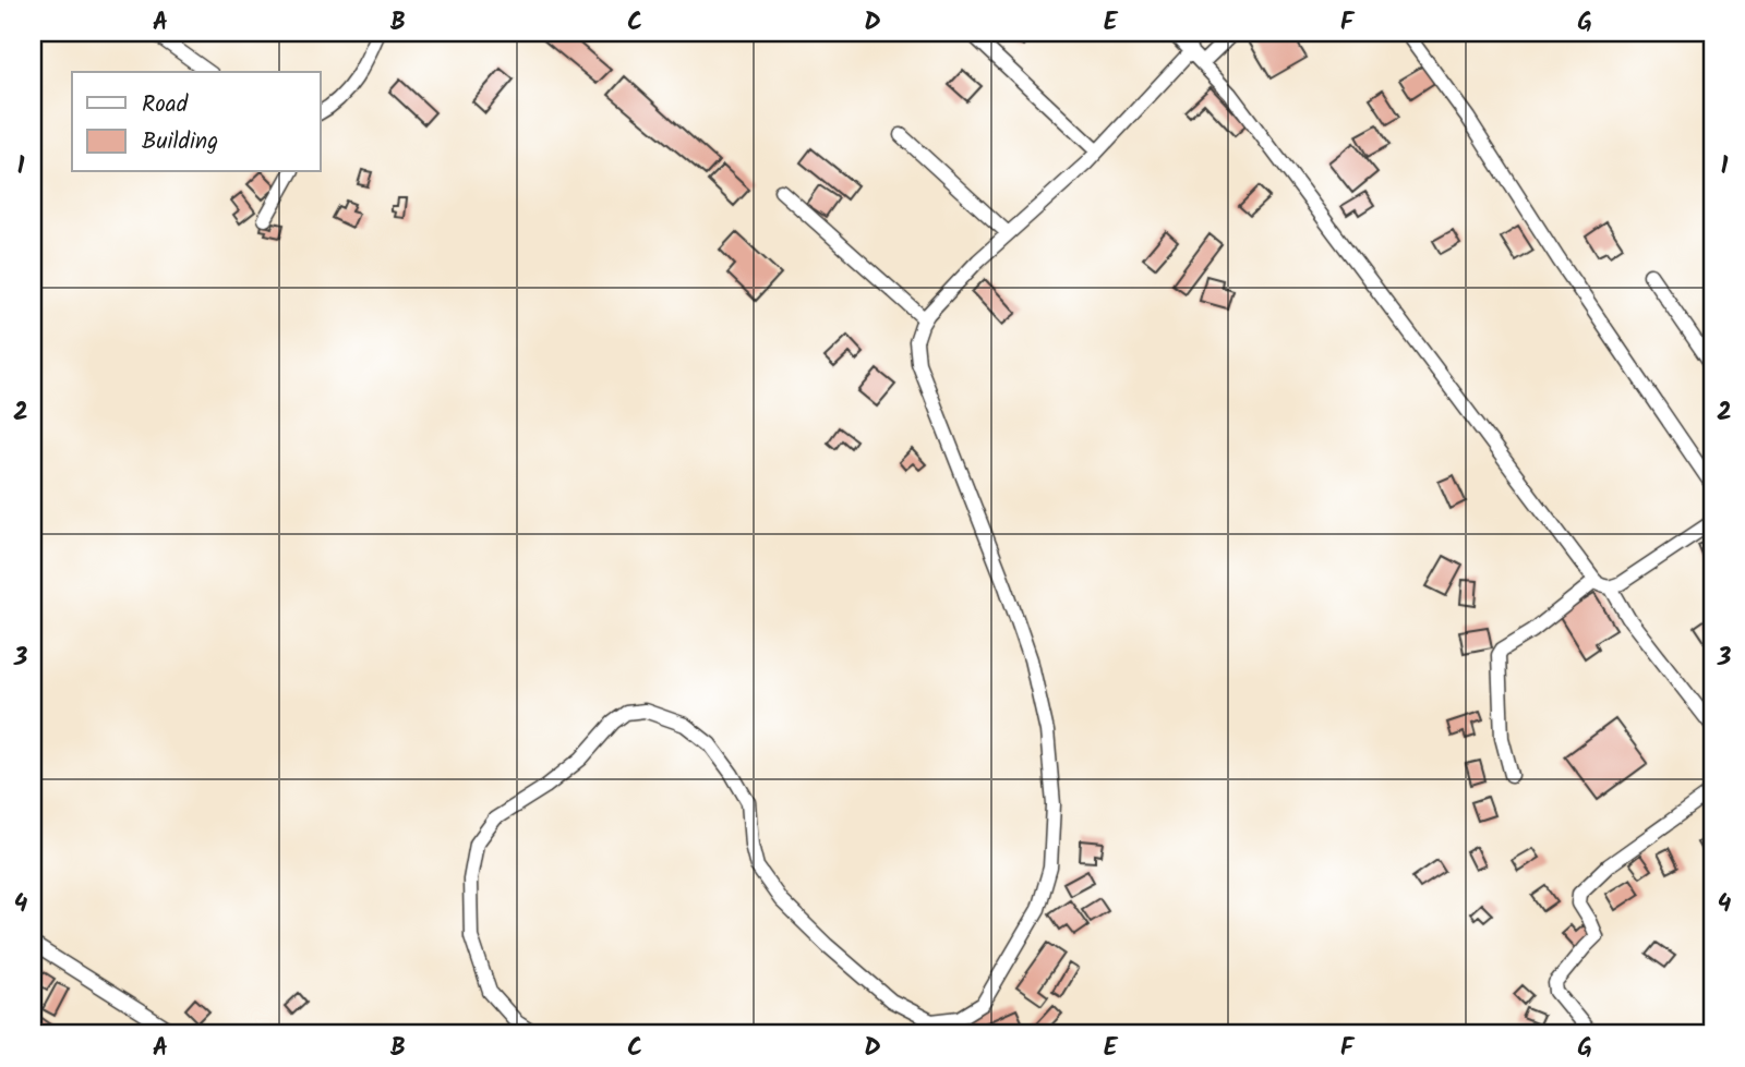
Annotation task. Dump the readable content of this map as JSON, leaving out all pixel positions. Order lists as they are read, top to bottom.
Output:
{
  "legend": ["Road", "Building"],
  "grid": {
    "columns": [
      "A",
      "B",
      "C",
      "D",
      "E",
      "F",
      "G"
    ],
    "rows": [
      "1",
      "2",
      "3",
      "4"
    ]
  }
}
